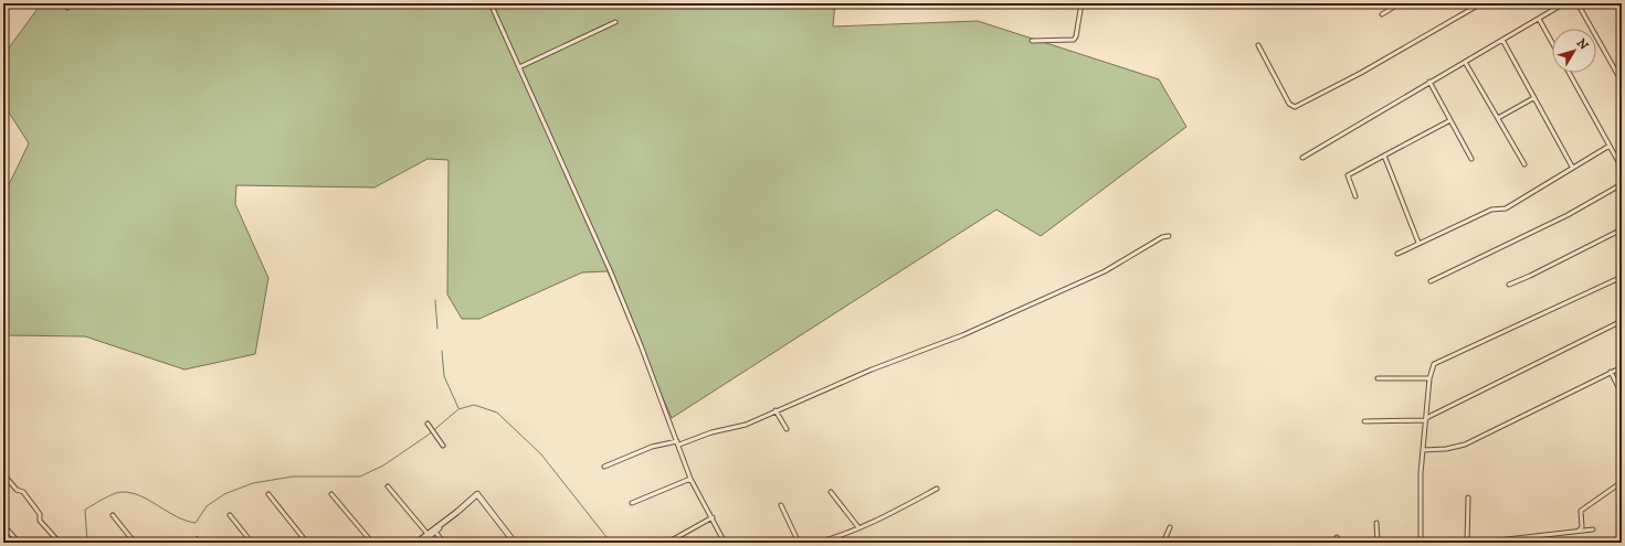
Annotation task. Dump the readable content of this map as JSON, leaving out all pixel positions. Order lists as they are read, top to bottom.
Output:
{
  "north": "top right"
}
